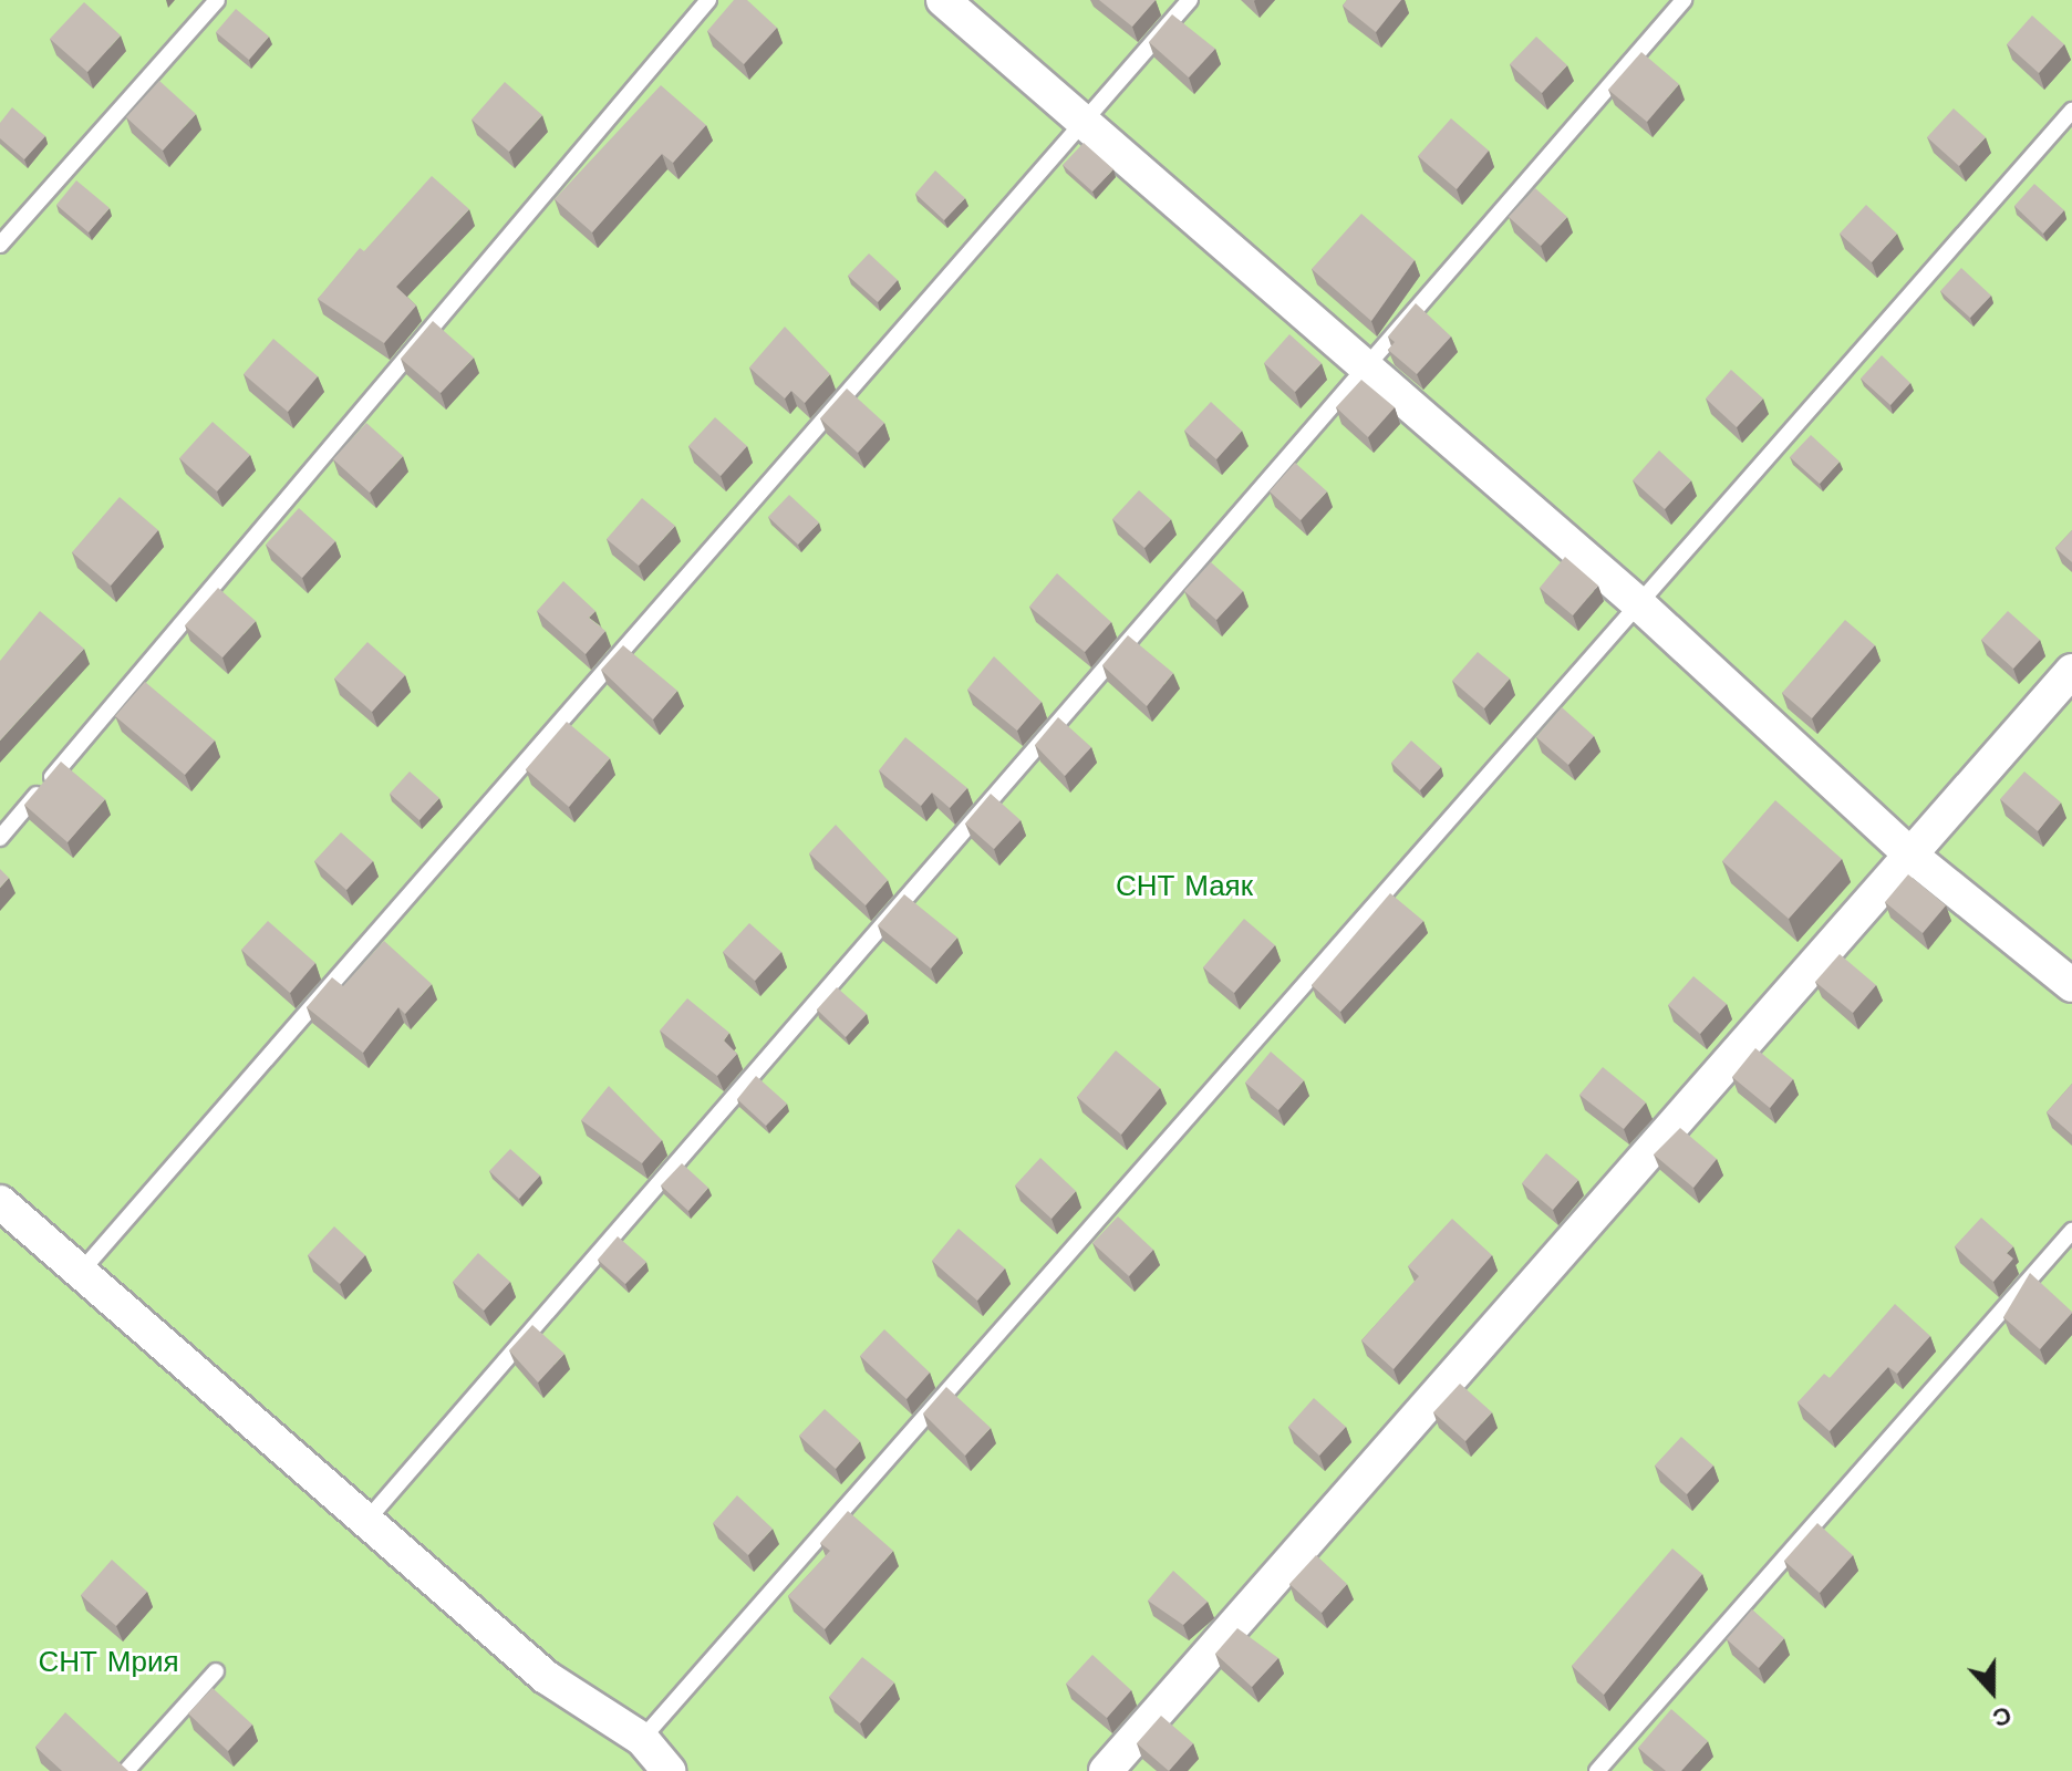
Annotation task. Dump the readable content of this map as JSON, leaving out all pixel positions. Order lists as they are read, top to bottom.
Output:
{
  "parks": ["СНТ Маяк", "СНТ Мрия"],
  "north": "bottom"
}
